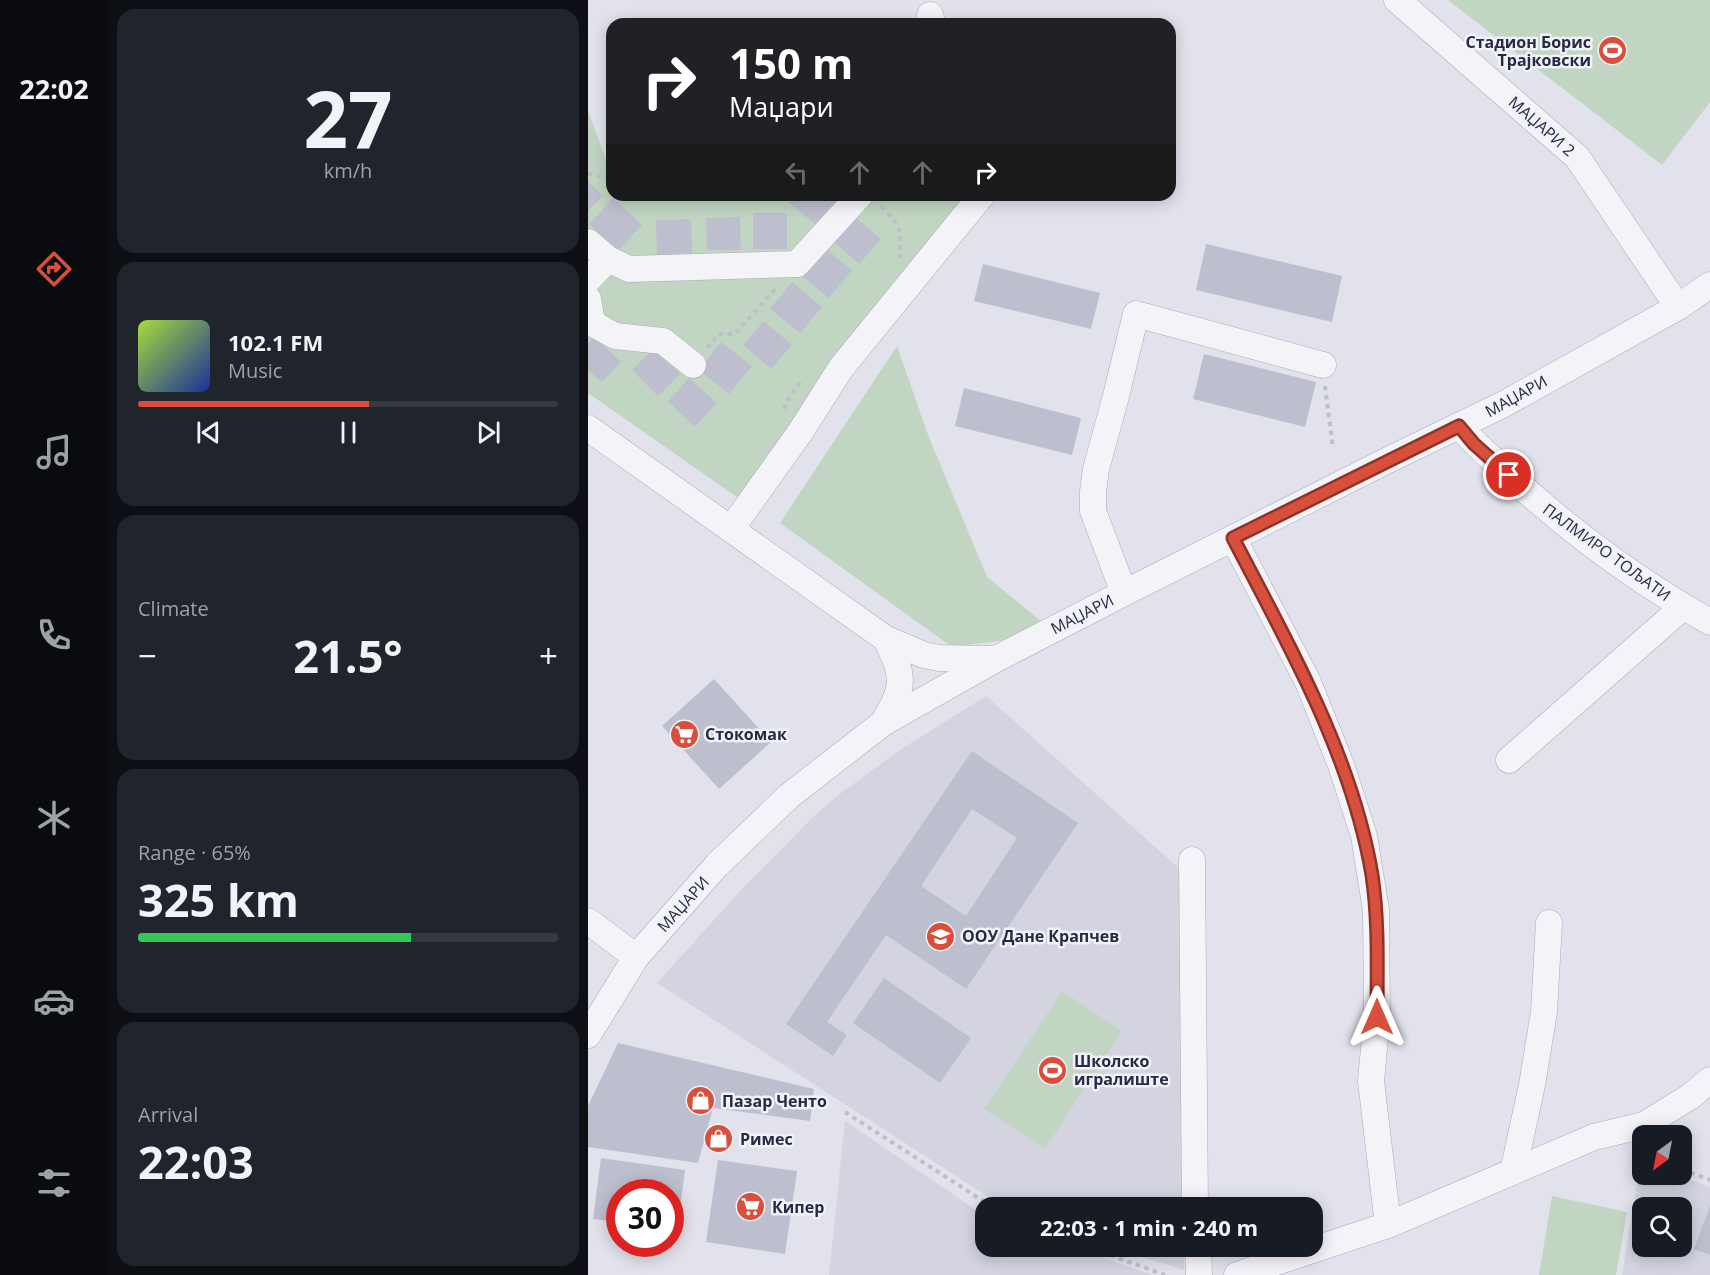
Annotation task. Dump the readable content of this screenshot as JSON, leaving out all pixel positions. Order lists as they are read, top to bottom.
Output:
{
  "streets": {
    "street": ["МАЏАРИ 2", "МАЏАРИ", "ПАЛМИРО ТОЉАТИ"]
  },
  "crossings": [
    ["МАЏАРИ 2", "МАЏАРИ"],
    ["МАЏАРИ", "ПАЛМИРО ТОЉАТИ"]
  ],
  "places": {
    "sports": ["Стадион Борис Трајковски", "Школско игралиште"],
    "supermarket": ["Стокомак", "Кипер"],
    "school or university": ["ООУ Дане Крапчев"],
    "shop": ["Пазар Ченто", "Римес"]
  },
  "north": "bottom left",
  "page": {
    "tabs": "22:02",
    "tile": [
      ["27", "km/h"],
      "Climate",
      ["Range · 65%", "325 km"],
      ["Arrival", "22:03"]
    ],
    "turn": ["150 m", "Маџари"],
    "song": ["102.1 FM", "Music"],
    "heat": ["−", "21.5°", "+"],
    "limit": "30",
    "trip": "22:03 · 1 min · 240 m"
  }
}
